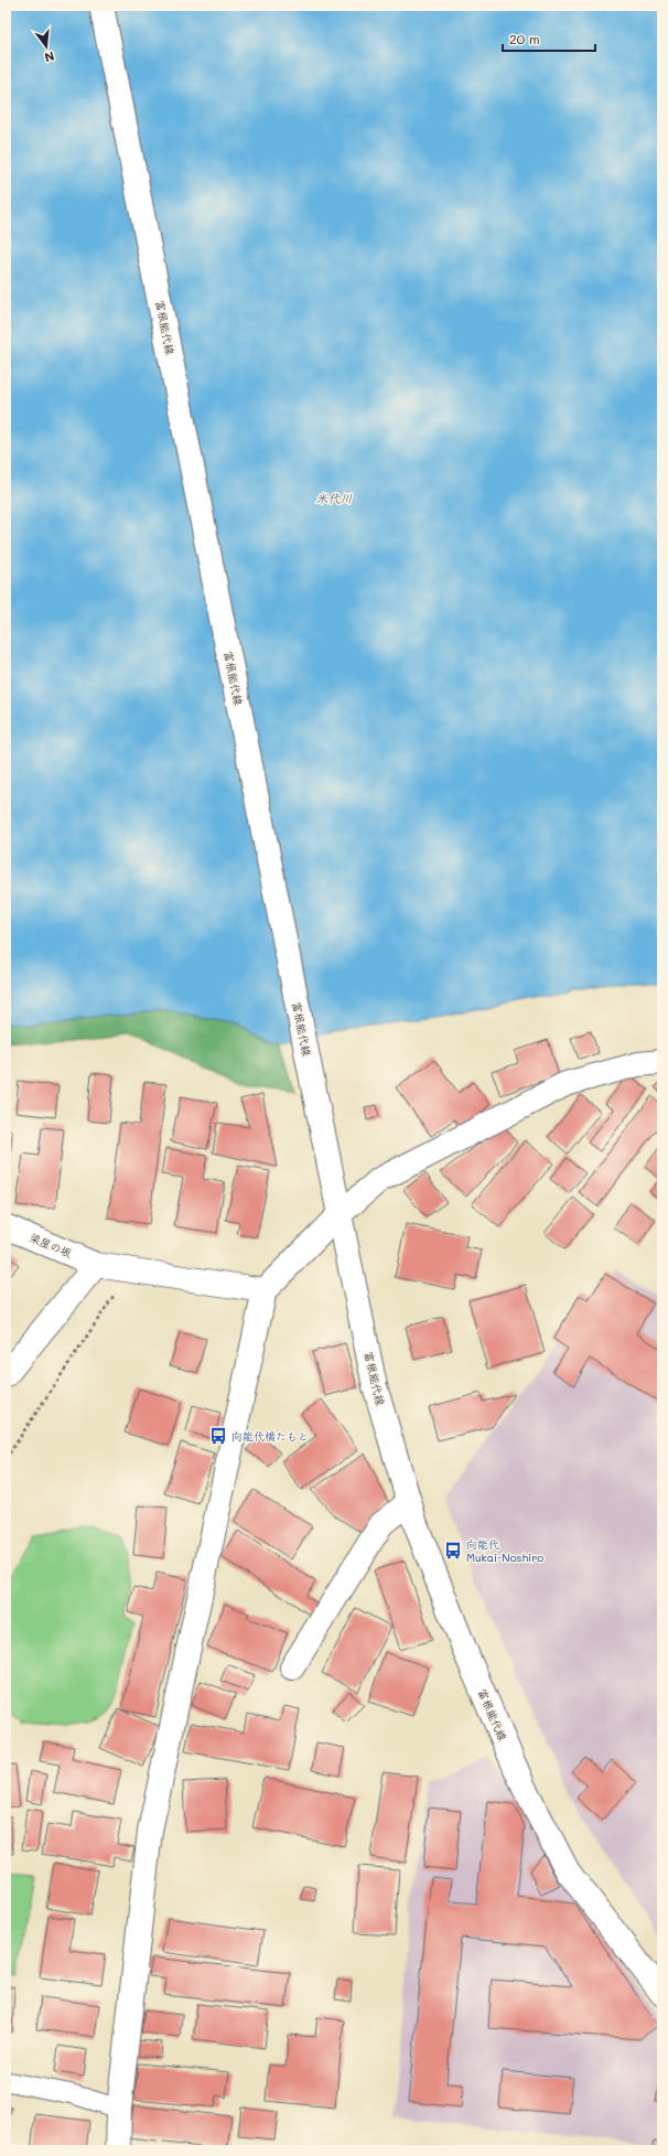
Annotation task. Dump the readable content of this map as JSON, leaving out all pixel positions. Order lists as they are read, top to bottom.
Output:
{
  "streets": {
    "main road": ["富根能代線", "梁屋の坂"]
  },
  "water": ["米代川"],
  "places": {
    "bus stop": ["向能代橋たもと", "向能代 Mukai-Noshiro"]
  },
  "scale_bar": "20 m",
  "north": "bottom"
}
